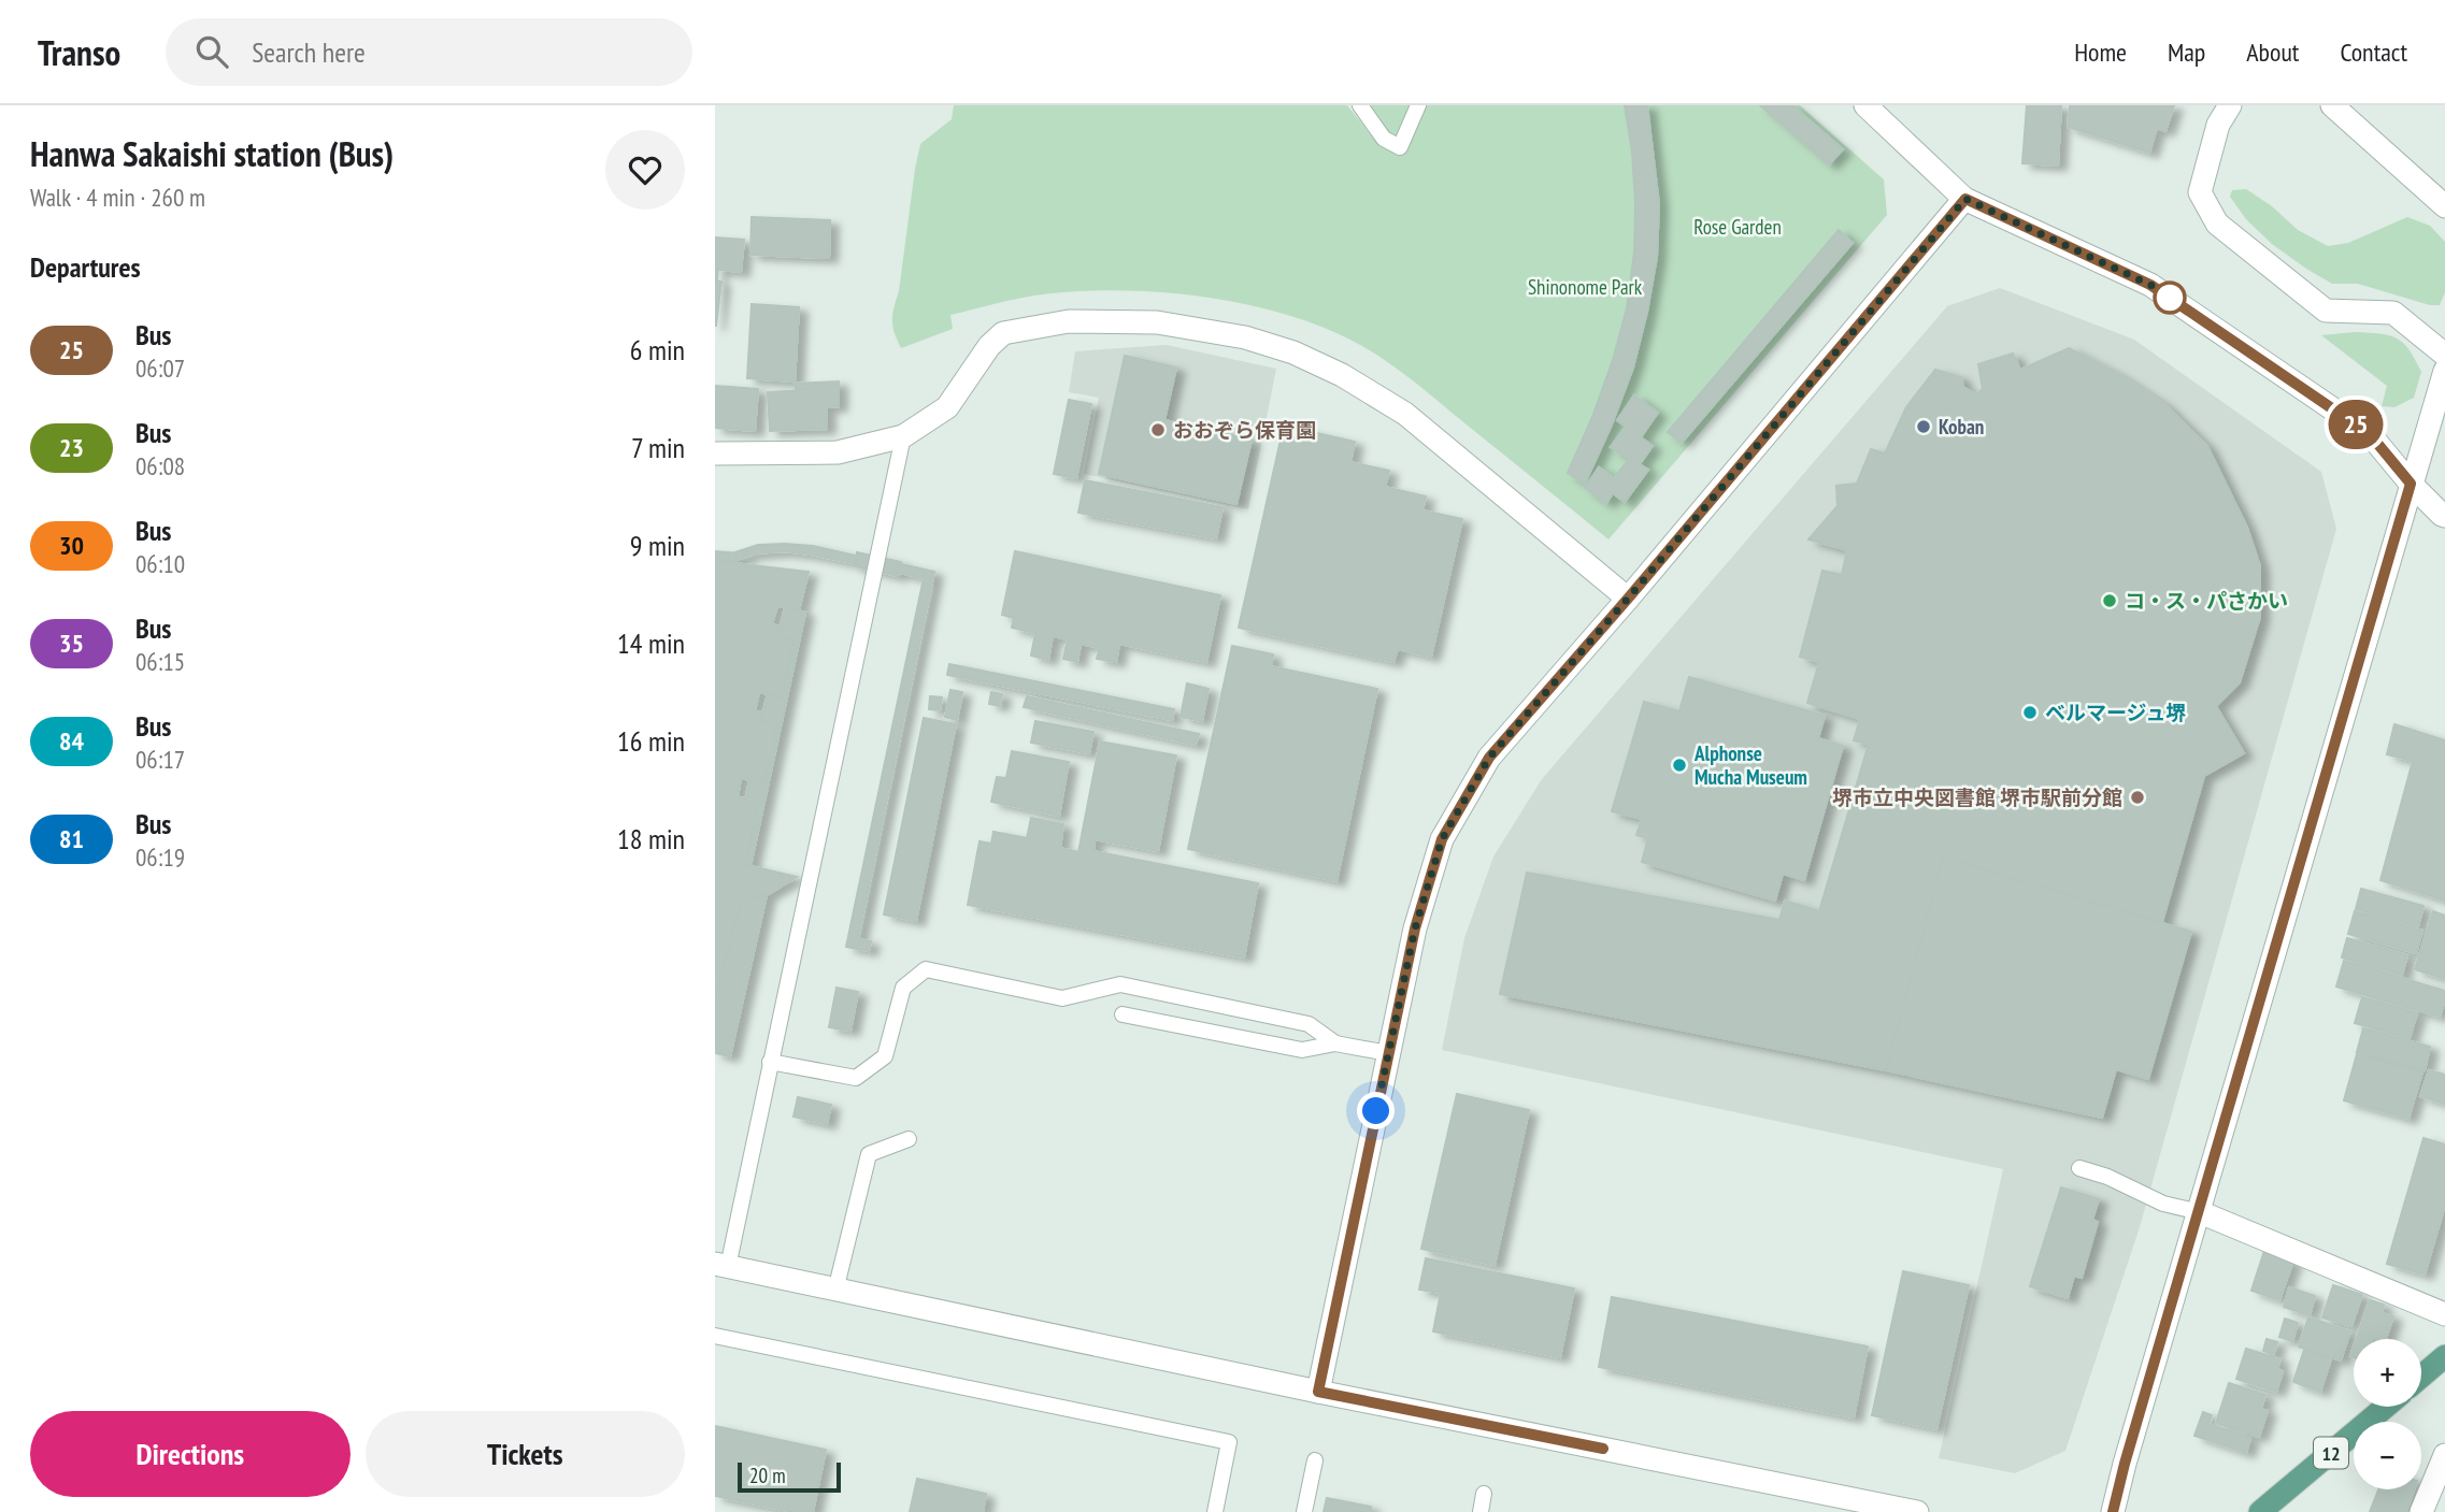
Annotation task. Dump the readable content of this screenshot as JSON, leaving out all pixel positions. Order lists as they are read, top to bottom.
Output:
{
  "streets": {
    "main road": ["12"]
  },
  "parks": ["Rose Garden", "Shinonome Park"],
  "places": [
    "Koban",
    "おおぞら保育園",
    "コ・ス・パさかい",
    "ベルマージュ堺",
    "Alphonse Mucha Museum",
    "堺市立中央図書館 堺市駅前分館"
  ],
  "lines": ["bus line 25"],
  "scale_bar": "20 m",
  "page": {
    "header": "Transo",
    "search": "Search here",
    "nav": [
      "Home",
      "Map",
      "About",
      "Contact"
    ],
    "heading": [
      ["Hanwa Sakaishi station (Bus)", "Walk · 4 min · 260 m"],
      "Departures"
    ],
    "on_map": "25",
    "list": [
      {
        "mark": "25",
        "name": "Bus",
        "note": "06:07",
        "value": "6 min"
      },
      {
        "mark": "23",
        "name": "Bus",
        "note": "06:08",
        "value": "7 min"
      },
      {
        "mark": "30",
        "name": "Bus",
        "note": "06:10",
        "value": "9 min"
      },
      {
        "mark": "35",
        "name": "Bus",
        "note": "06:15",
        "value": "14 min"
      },
      {
        "mark": "84",
        "name": "Bus",
        "note": "06:17",
        "value": "16 min"
      },
      {
        "mark": "81",
        "name": "Bus",
        "note": "06:19",
        "value": "18 min"
      }
    ],
    "map_buttons": ["+", "−"],
    "buttons": ["Directions", "Tickets"],
    "scale": "20 m"
  }
}
